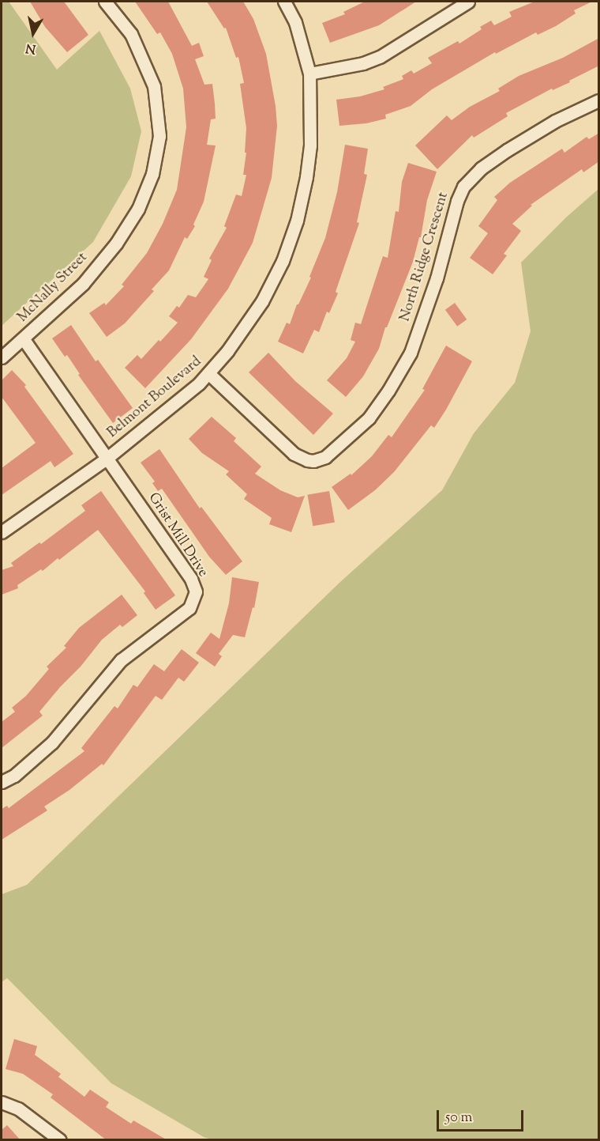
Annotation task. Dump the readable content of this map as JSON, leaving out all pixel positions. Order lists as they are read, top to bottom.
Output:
{
  "streets": {
    "street": [
      "North Ridge Crescent",
      "McNally Street",
      "Belmont Boulevard",
      "Grist Mill Drive"
    ]
  },
  "crossings": [
    ["North Ridge Crescent", "Belmont Boulevard"],
    ["McNally Street", "Grist Mill Drive"],
    ["Belmont Boulevard", "Grist Mill Drive"]
  ],
  "scale_bar": "50 m",
  "north": "bottom"
}
